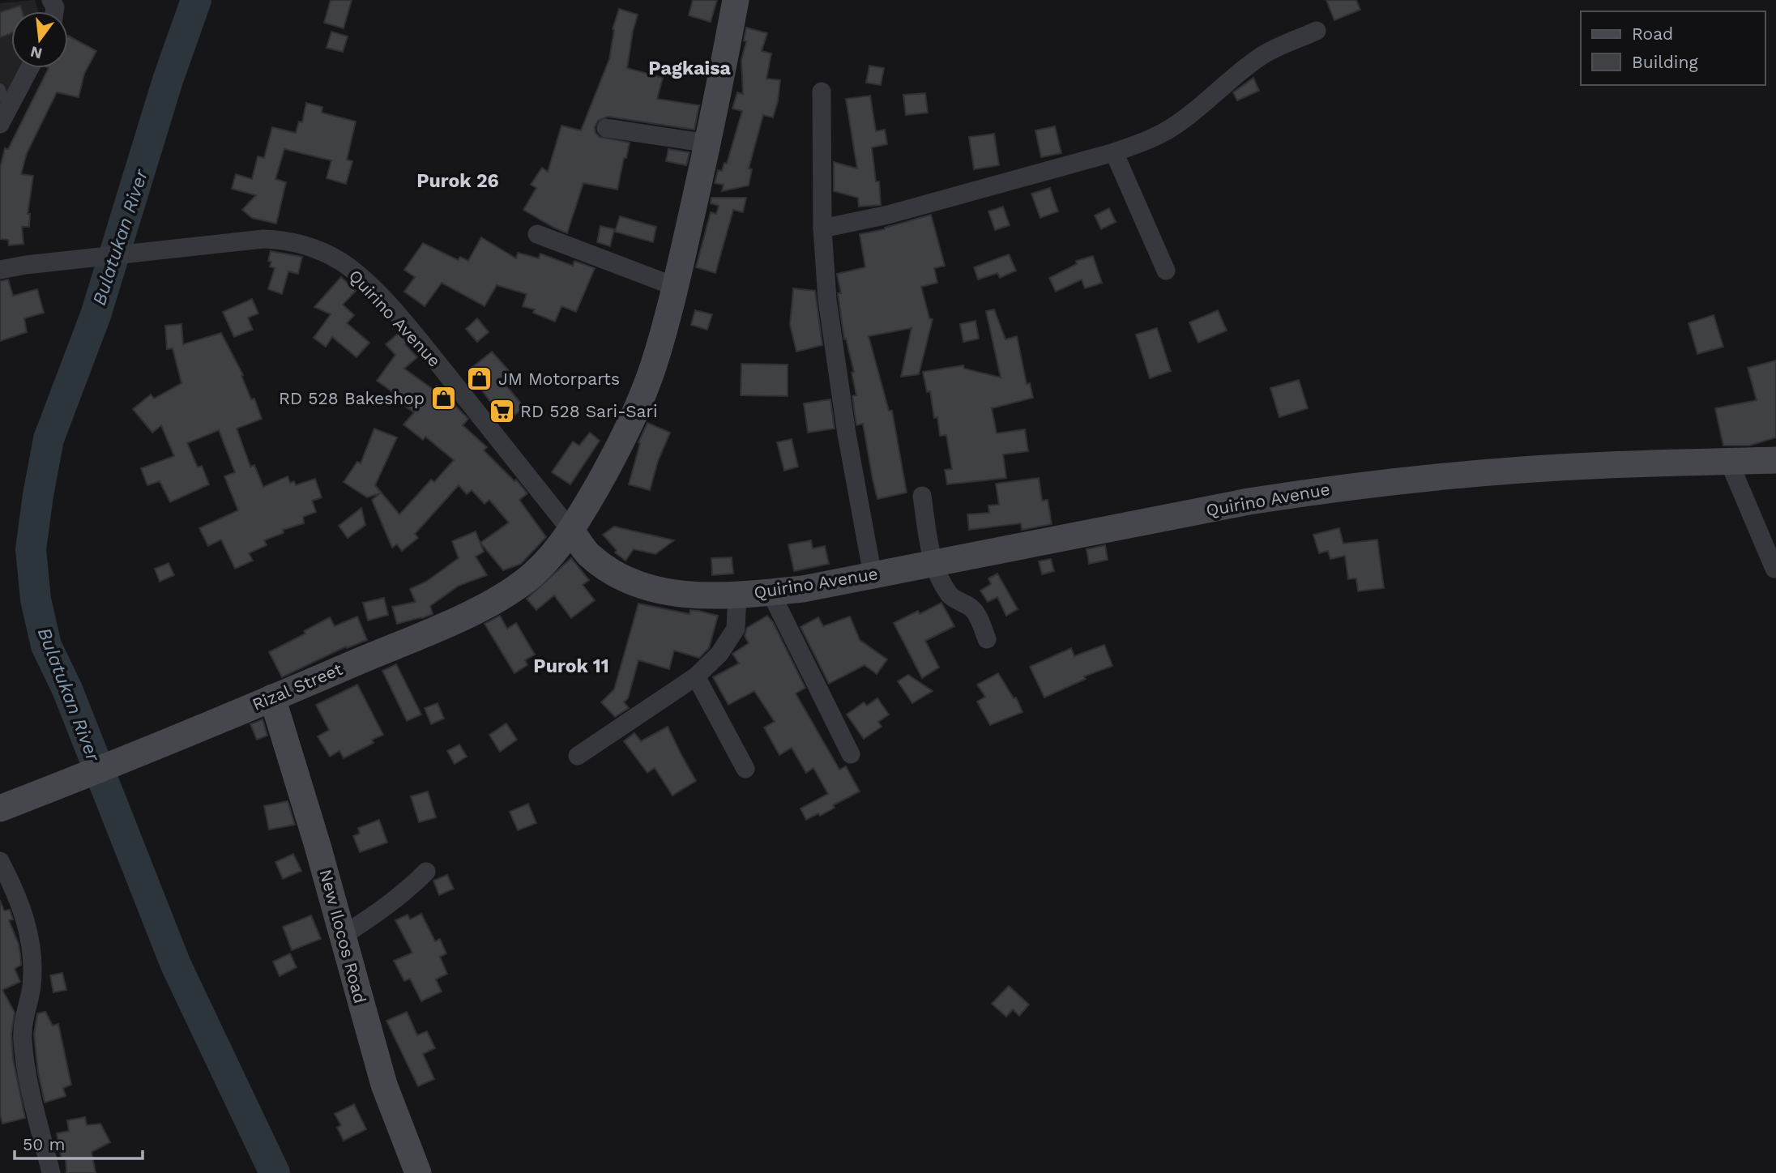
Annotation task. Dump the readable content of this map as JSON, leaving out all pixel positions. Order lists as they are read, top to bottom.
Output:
{
  "streets": {
    "main road": ["Quirino Avenue", "Rizal Street", "New Ilocos Road"]
  },
  "crossings": [
    ["Quirino Avenue", "Rizal Street"],
    ["Rizal Street", "New Ilocos Road"]
  ],
  "districts": ["Pagkaisa", "Purok 26", "Purok 11"],
  "water": ["Bulatukan River"],
  "places": {
    "shop": ["JM Motorparts", "RD 528 Bakeshop"],
    "supermarket": ["RD 528 Sari-Sari"]
  },
  "legend": ["Road", "Building"],
  "scale_bar": "50 m",
  "north": "bottom"
}
